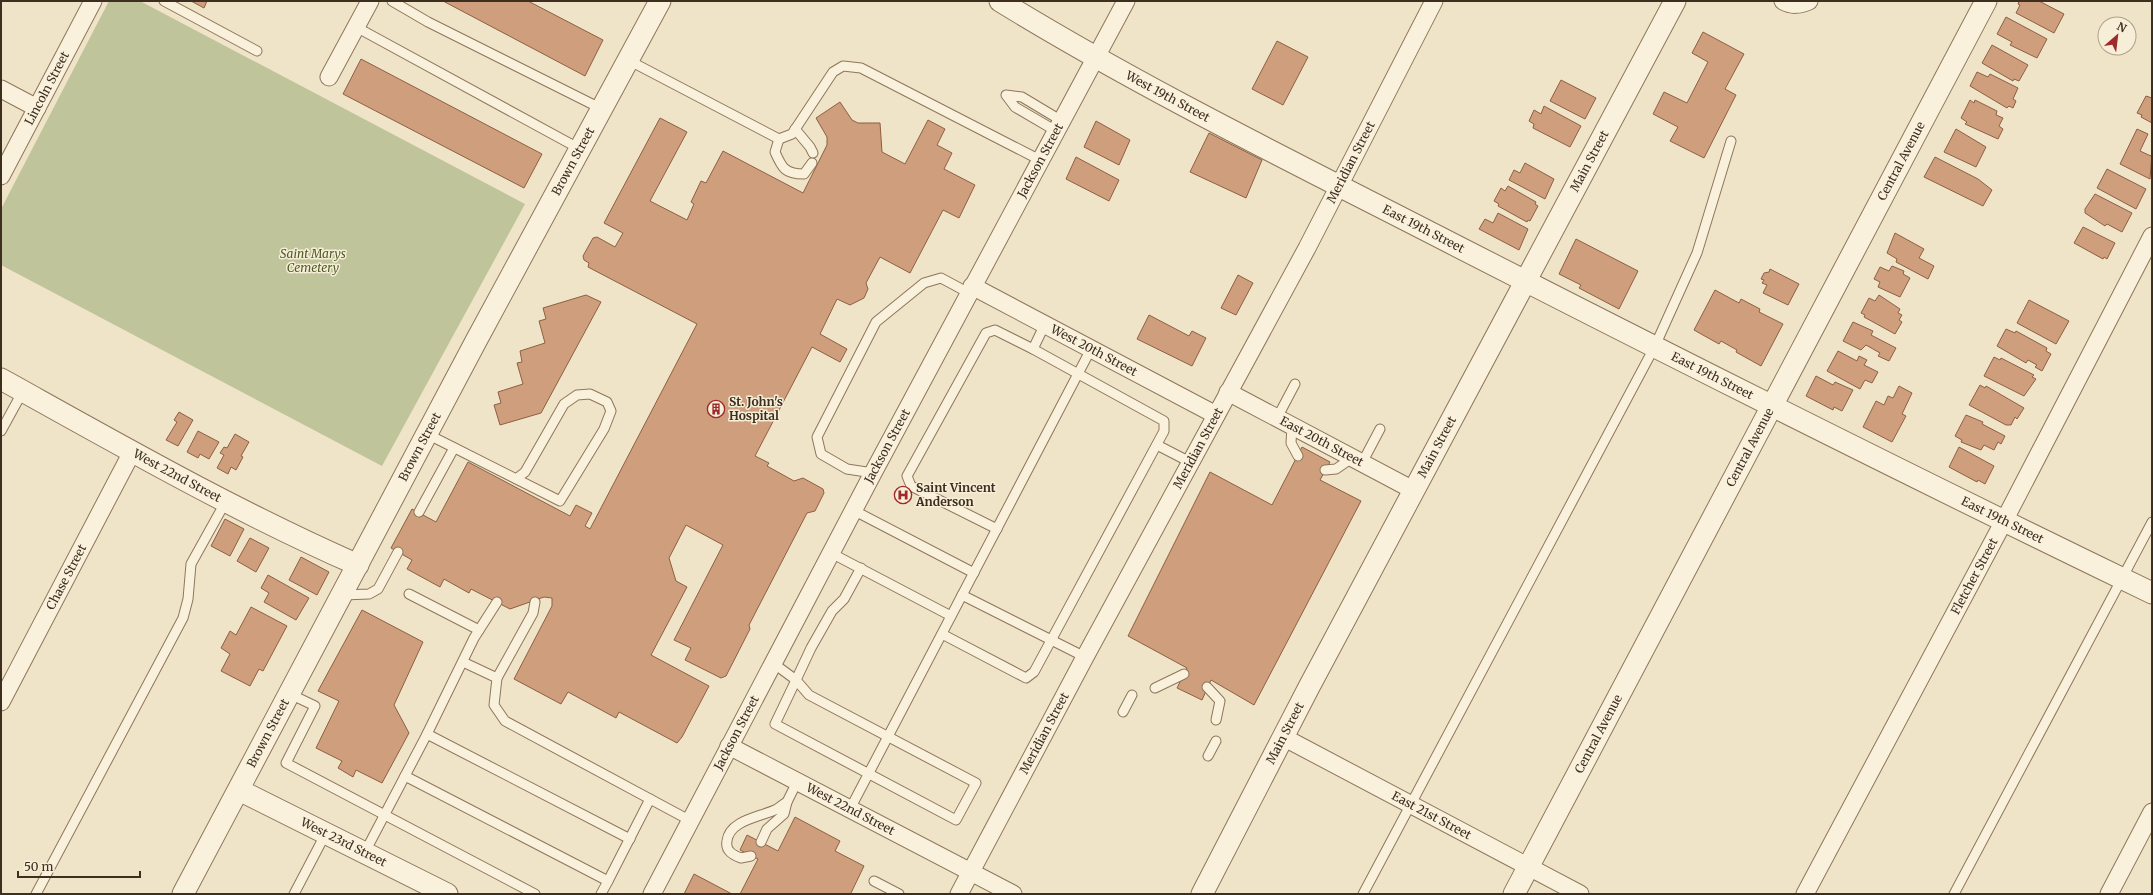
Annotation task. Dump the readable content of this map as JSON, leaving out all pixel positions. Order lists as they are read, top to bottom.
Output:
{
  "streets": {
    "street": [
      "Lincoln Street",
      "West 19th Street",
      "Brown Street",
      "Jackson Street",
      "Main Street",
      "Central Avenue",
      "Meridian Street",
      "East 19th Street",
      "West 20th Street",
      "East 20th Street",
      "West 22nd Street",
      "Fletcher Street",
      "Chase Street",
      "East 21st Street",
      "West 23rd Street"
    ]
  },
  "crossings": [
    ["West 19th Street", "Jackson Street"],
    ["West 19th Street", "Meridian Street"],
    ["West 19th Street", "East 19th Street"],
    ["Brown Street", "West 22nd Street"],
    ["Brown Street", "West 23rd Street"],
    ["Jackson Street", "West 20th Street"],
    ["Jackson Street", "West 22nd Street"],
    ["Main Street", "East 19th Street"],
    ["Main Street", "East 20th Street"],
    ["Main Street", "East 21st Street"],
    ["Central Avenue", "East 19th Street"],
    ["Central Avenue", "East 21st Street"],
    ["Meridian Street", "East 19th Street"],
    ["Meridian Street", "West 20th Street"],
    ["Meridian Street", "East 20th Street"],
    ["Meridian Street", "West 22nd Street"],
    ["East 19th Street", "Fletcher Street"],
    ["West 22nd Street", "Chase Street"]
  ],
  "parks": ["Saint Marys Cemetery"],
  "places": {
    "building": ["St. John's Hospital"],
    "hospital": ["Saint Vincent Anderson"]
  },
  "scale_bar": "50 m",
  "north": "top right"
}
